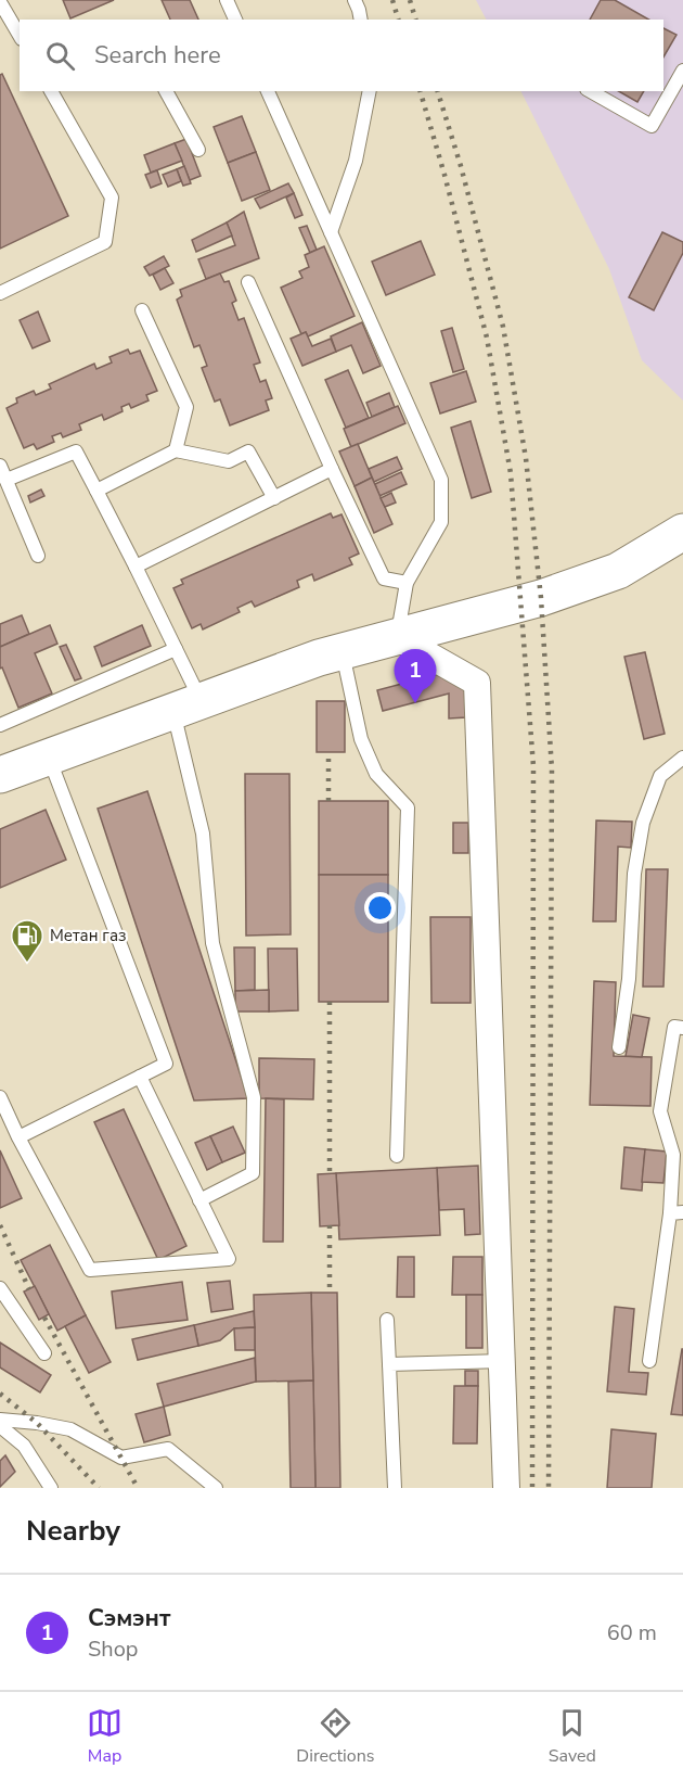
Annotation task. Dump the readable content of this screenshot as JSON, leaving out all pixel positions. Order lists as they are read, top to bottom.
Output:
{
  "places": {
    "fuel station": ["Метан газ"]
  },
  "page": {
    "search": "Search here",
    "pins": "1",
    "heading": "Nearby",
    "list": [
      {
        "mark": "1",
        "name": "Сэмэнт",
        "note": "Shop",
        "value": "60 m"
      }
    ],
    "nav": ["Map", "Directions", "Saved"]
  }
}
